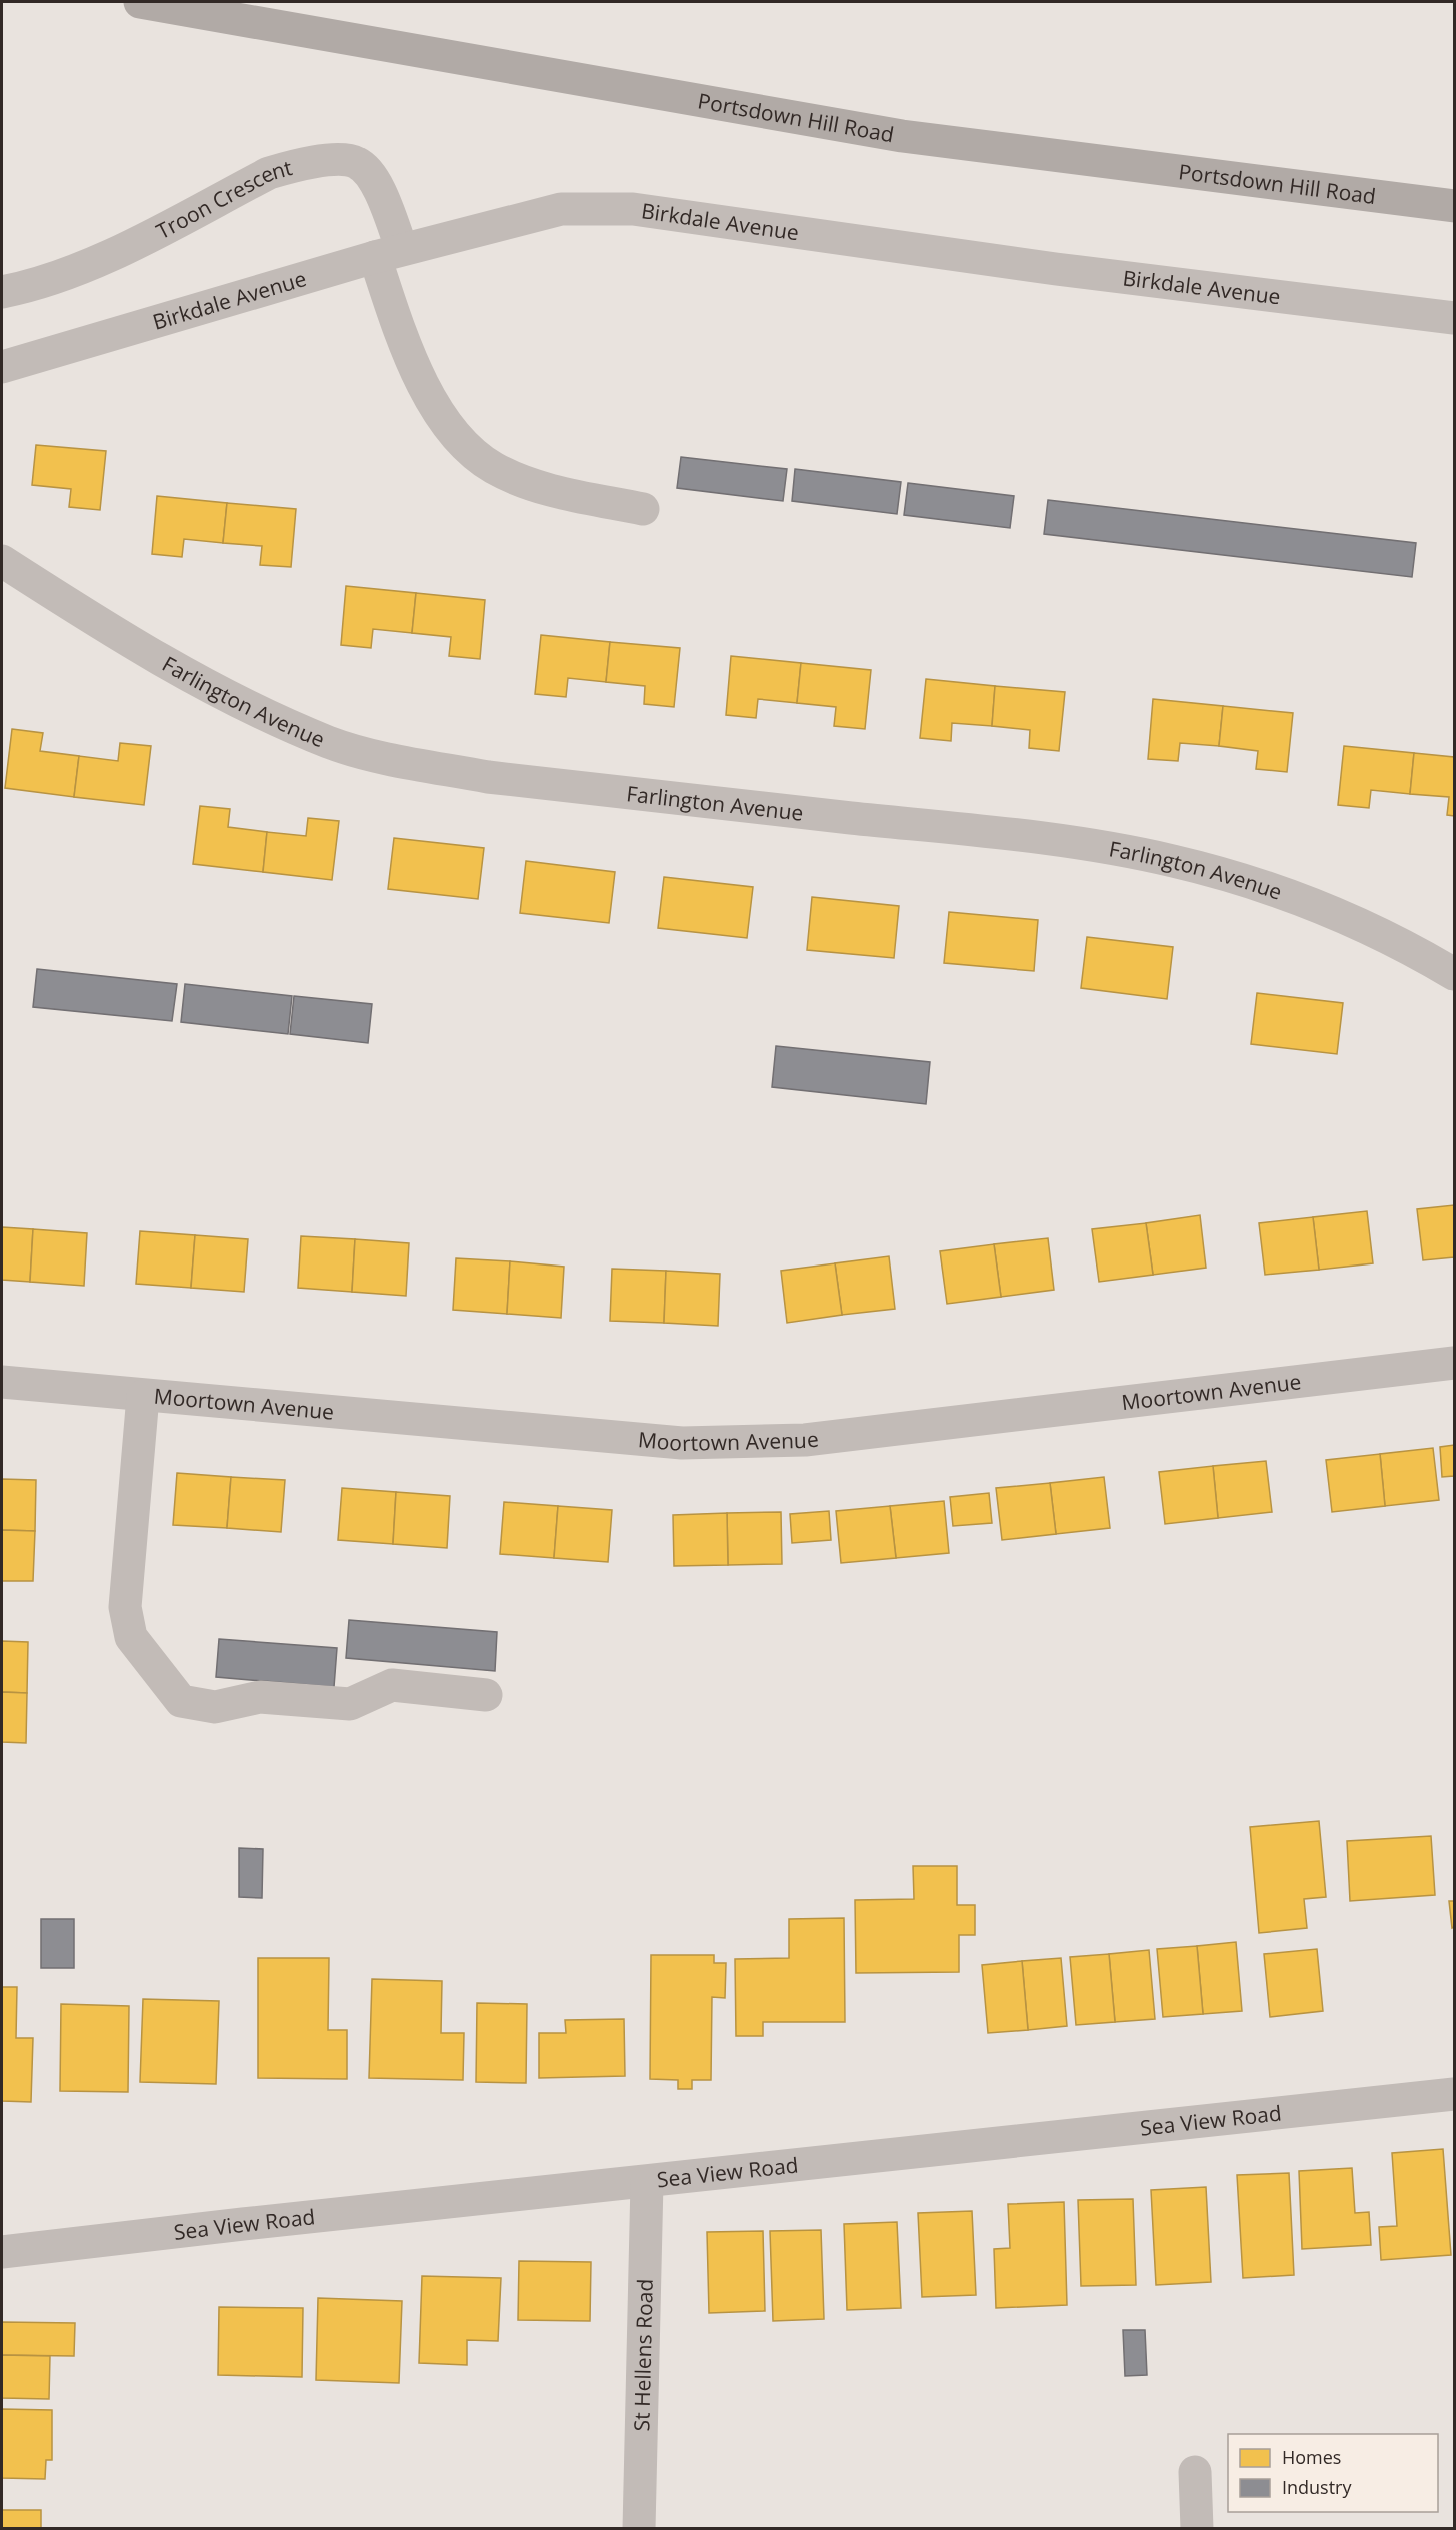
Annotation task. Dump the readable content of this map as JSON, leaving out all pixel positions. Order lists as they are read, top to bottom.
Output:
{
  "streets": {
    "main road": ["Portsdown Hill Road"],
    "street": [
      "Troon Crescent",
      "Birkdale Avenue",
      "Farlington Avenue",
      "Moortown Avenue",
      "Sea View Road",
      "St Hellens Road"
    ]
  },
  "crossings": [
    ["Troon Crescent", "Birkdale Avenue"],
    ["Sea View Road", "St Hellens Road"]
  ],
  "legend": ["Homes", "Industry"]
}
